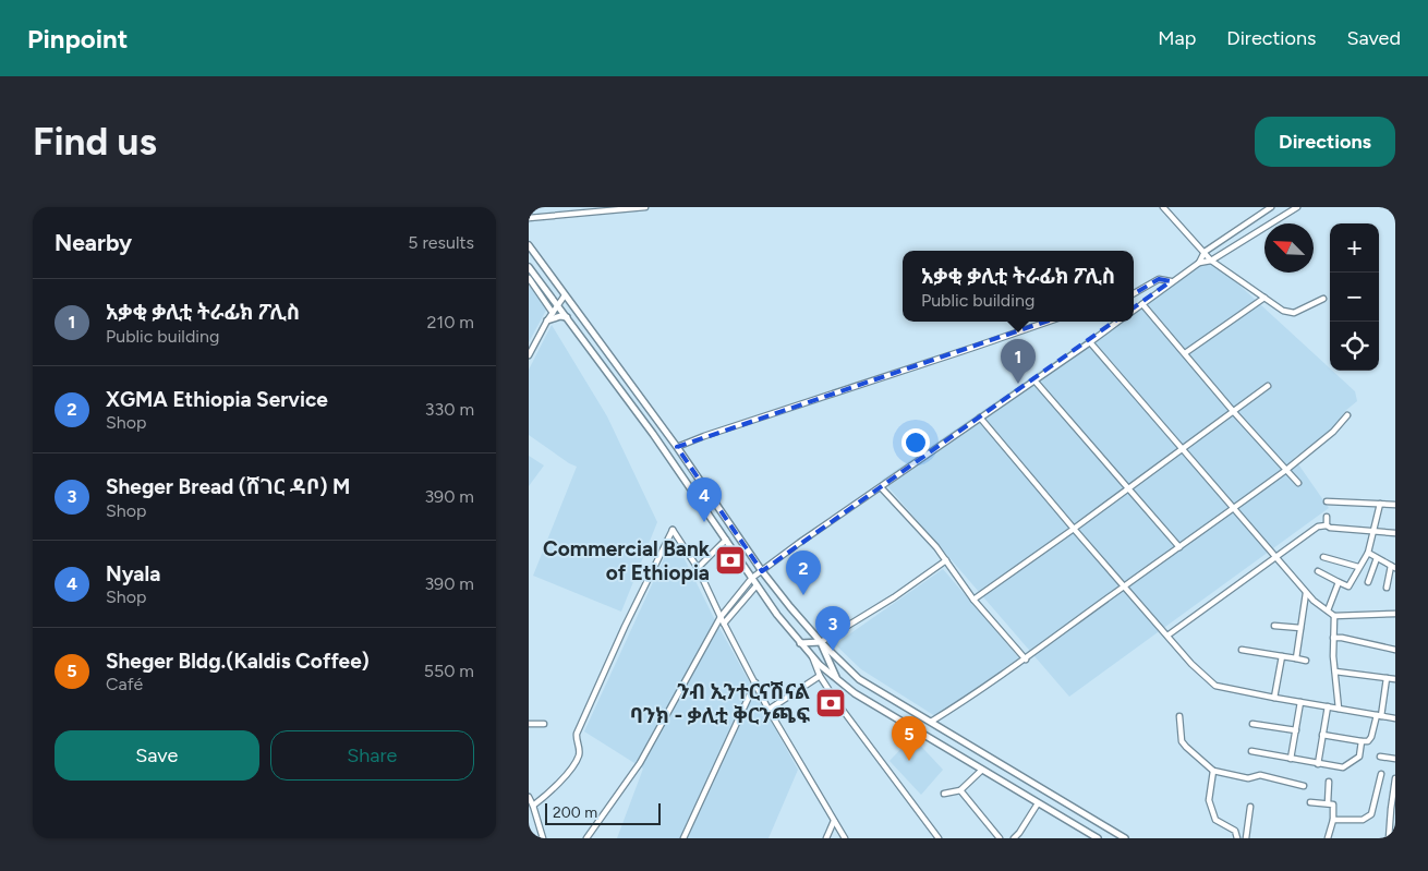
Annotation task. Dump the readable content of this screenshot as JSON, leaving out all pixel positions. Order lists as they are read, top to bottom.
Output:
{
  "places": {
    "bank": ["Commercial Bank of Ethiopia", "ንብ ኢንተርናሽናል ባንክ - ቃሊቲ ቅርንጫፍ"]
  },
  "scale_bar": "200 m",
  "north": "top left",
  "page": {
    "header": "Pinpoint",
    "nav": ["Map", "Directions", "Saved"],
    "buttons": [
      "Directions",
      ["Save", "Share"]
    ],
    "title": "Find us",
    "heading": ["Nearby", "5 results"],
    "map_buttons": ["+", "−"],
    "popup": ["አቃቂ ቃሊቲ ትራፊክ ፖሊስ", "Public building"],
    "list": [
      {
        "mark": "1",
        "name": "አቃቂ ቃሊቲ ትራፊክ ፖሊስ",
        "note": "Public building",
        "value": "210 m"
      },
      {
        "mark": "2",
        "name": "XGMA Ethiopia Service",
        "note": "Shop",
        "value": "330 m"
      },
      {
        "mark": "3",
        "name": "Sheger Bread (ሸገር ዳቦ) M",
        "note": "Shop",
        "value": "390 m"
      },
      {
        "mark": "4",
        "name": "Nyala",
        "note": "Shop",
        "value": "390 m"
      },
      {
        "mark": "5",
        "name": "Sheger Bldg.(Kaldis Coffee)",
        "note": "Café",
        "value": "550 m"
      }
    ],
    "pins": [
      "1",
      "4",
      "2",
      "3",
      "5"
    ],
    "scale": "200 m"
  }
}
